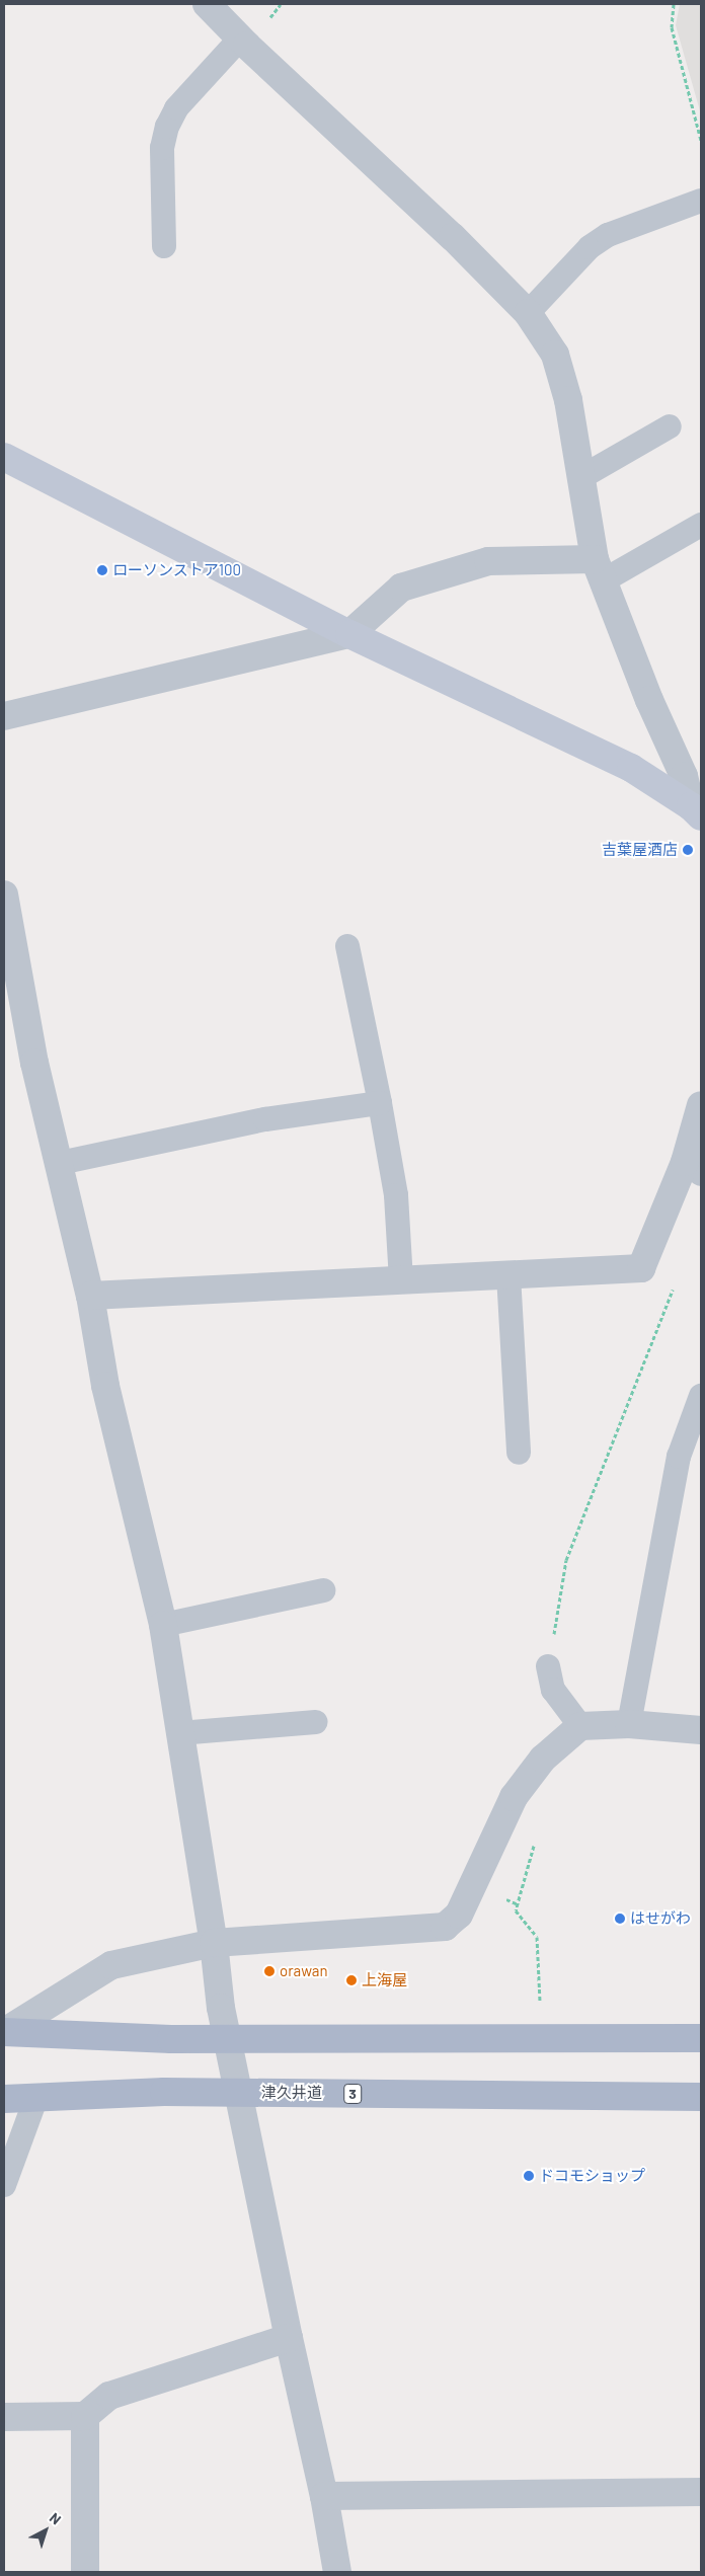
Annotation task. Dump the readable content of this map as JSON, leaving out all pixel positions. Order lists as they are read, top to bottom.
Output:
{
  "streets": {
    "main road": ["津久井道", "3"]
  },
  "places": [
    "ローソンストア100",
    "吉葉屋酒店",
    "はせがわ",
    "orawan",
    "上海屋",
    "ドコモショップ"
  ],
  "north": "top right"
}
